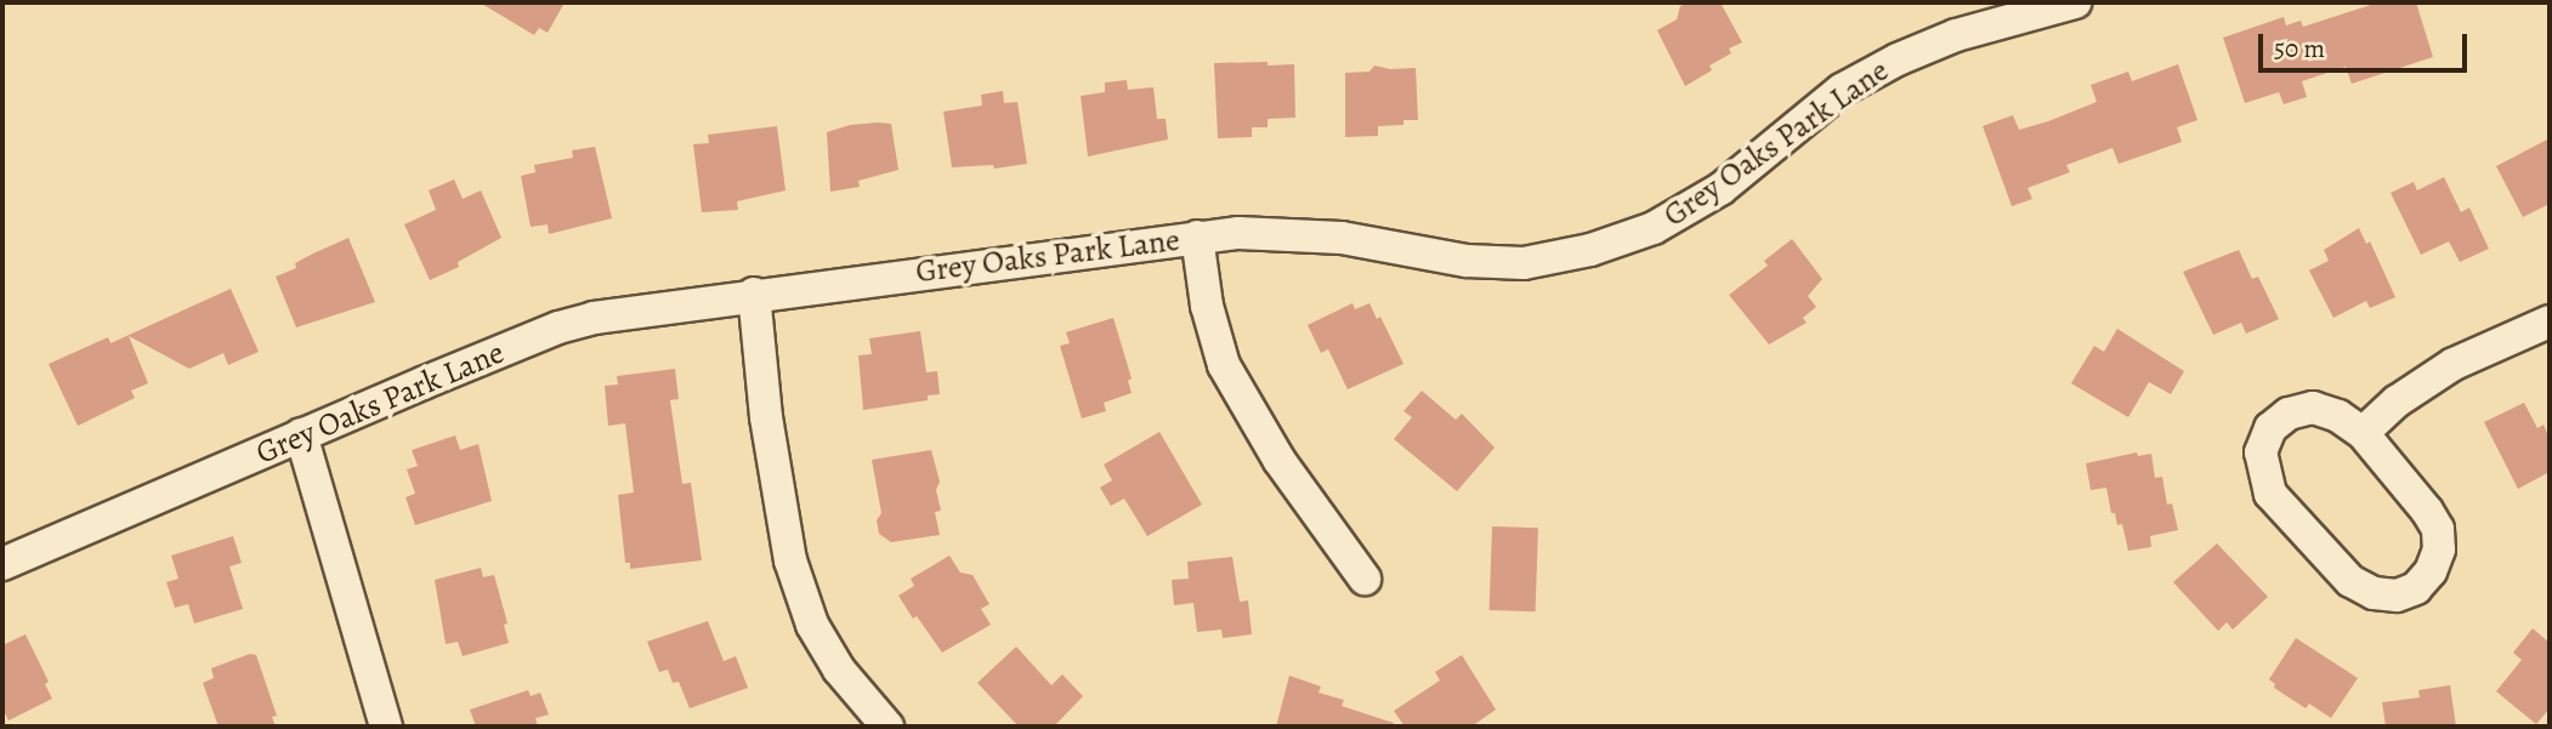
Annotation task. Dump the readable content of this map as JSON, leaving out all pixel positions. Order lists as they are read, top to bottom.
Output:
{
  "streets": {
    "street": ["Grey Oaks Park Lane"]
  },
  "scale_bar": "50 m"
}
